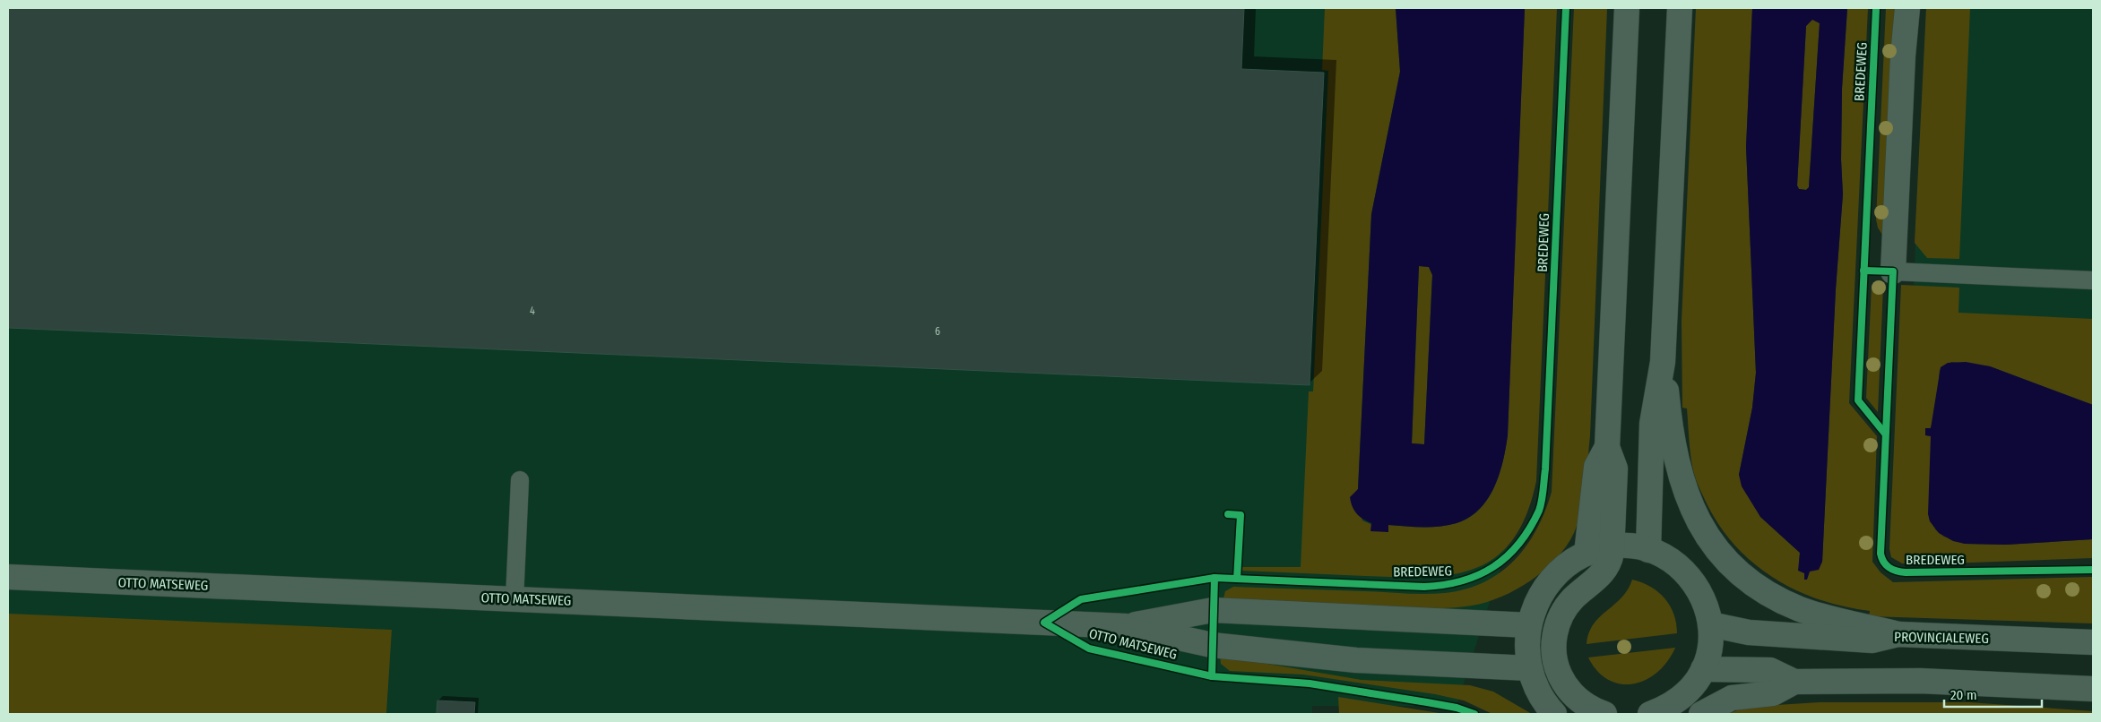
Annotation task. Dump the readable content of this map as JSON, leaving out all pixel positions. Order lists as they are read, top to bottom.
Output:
{
  "streets": {
    "main road": ["OTTO MATSEWEG", "PROVINCIALEWEG"],
    "cycle path": ["BREDEWEG"]
  },
  "house_numbers": ["4", "6"],
  "scale_bar": "20 m"
}
